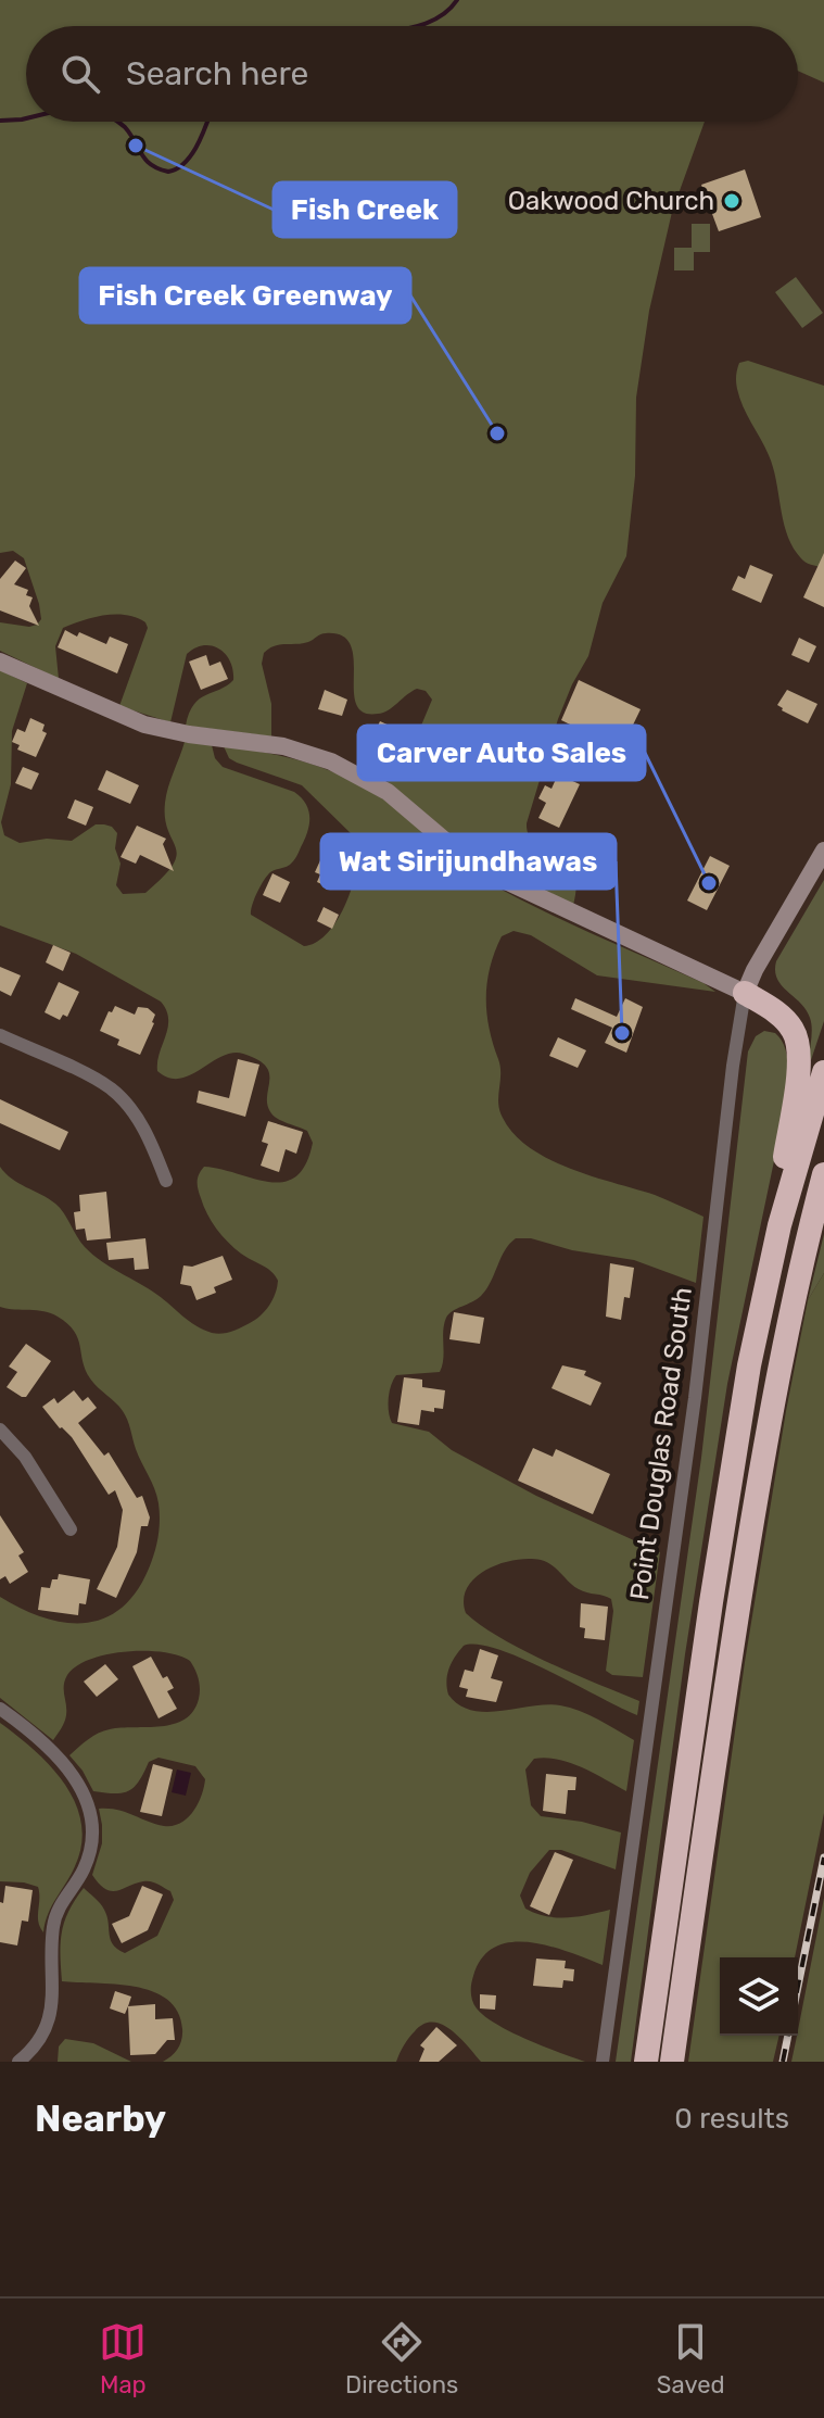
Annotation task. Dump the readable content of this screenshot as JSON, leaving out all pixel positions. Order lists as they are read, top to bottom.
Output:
{
  "streets": {
    "street": ["Point Douglas Road South"]
  },
  "places": [
    "Fish Creek",
    "Oakwood Church",
    "Fish Creek Greenway",
    "Carver Auto Sales",
    "Wat Sirijundhawas"
  ],
  "page": {
    "search": "Search here",
    "heading": ["Nearby", "0 results"],
    "nav": ["Map", "Directions", "Saved"]
  }
}
